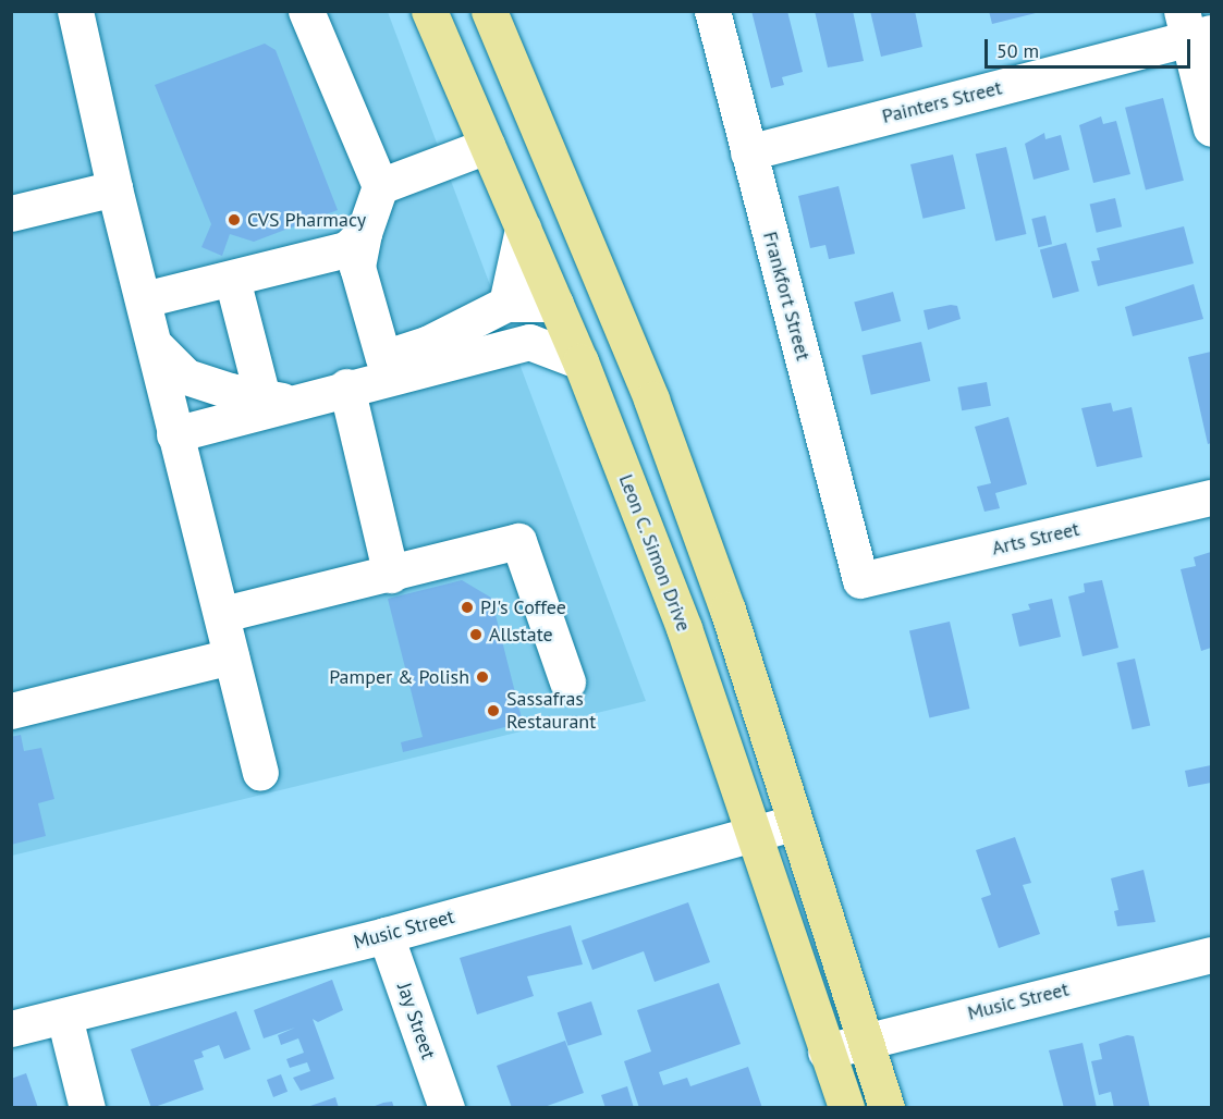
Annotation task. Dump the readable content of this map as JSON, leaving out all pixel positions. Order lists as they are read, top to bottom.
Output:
{
  "streets": {
    "main road": ["Leon C. Simon Drive"],
    "street": [
      "Painters Street",
      "Frankfort Street",
      "Arts Street",
      "Music Street",
      "Jay Street"
    ]
  },
  "crossings": [
    ["Painters Street", "Frankfort Street"],
    ["Frankfort Street", "Arts Street"],
    ["Leon C. Simon Drive", "Music Street"],
    ["Music Street", "Jay Street"]
  ],
  "places": [
    "CVS Pharmacy",
    "PJ's Coffee",
    "Allstate",
    "Pamper & Polish",
    "Sassafras Restaurant"
  ],
  "scale_bar": "50 m"
}
